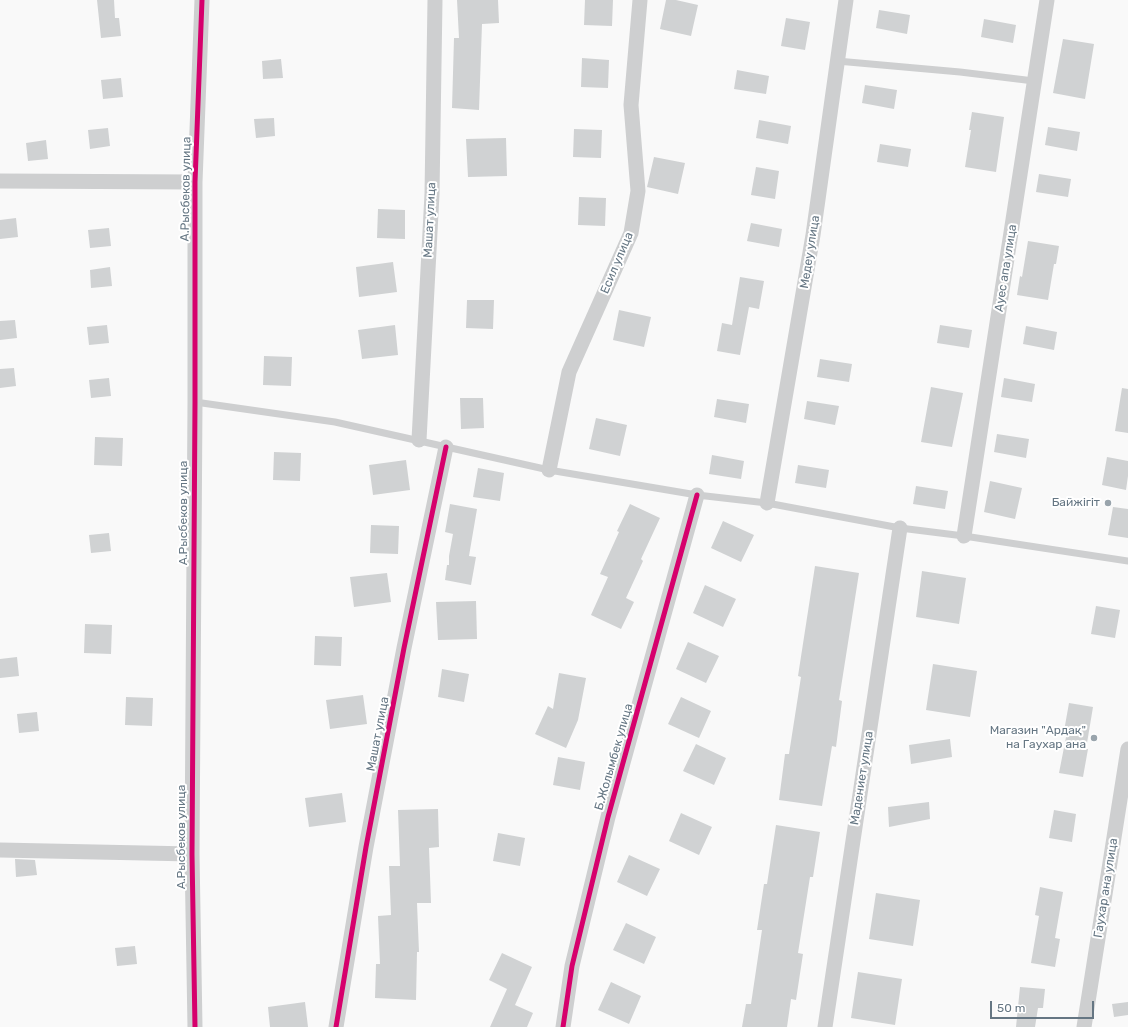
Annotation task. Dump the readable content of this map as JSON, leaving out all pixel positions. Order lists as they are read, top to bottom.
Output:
{
  "streets": {
    "street": [
      "А.Рысбеков улица",
      "Машат улица",
      "Медеу улица",
      "Есил улица",
      "Ауес апа улица",
      "Б.Жолымбек улица",
      "Мадениет улица",
      "Гаухар ана улица"
    ]
  },
  "places": ["Байжігіт", "Магазин \"Ардақ\" на Гаухар ана"],
  "scale_bar": "50 m"
}
